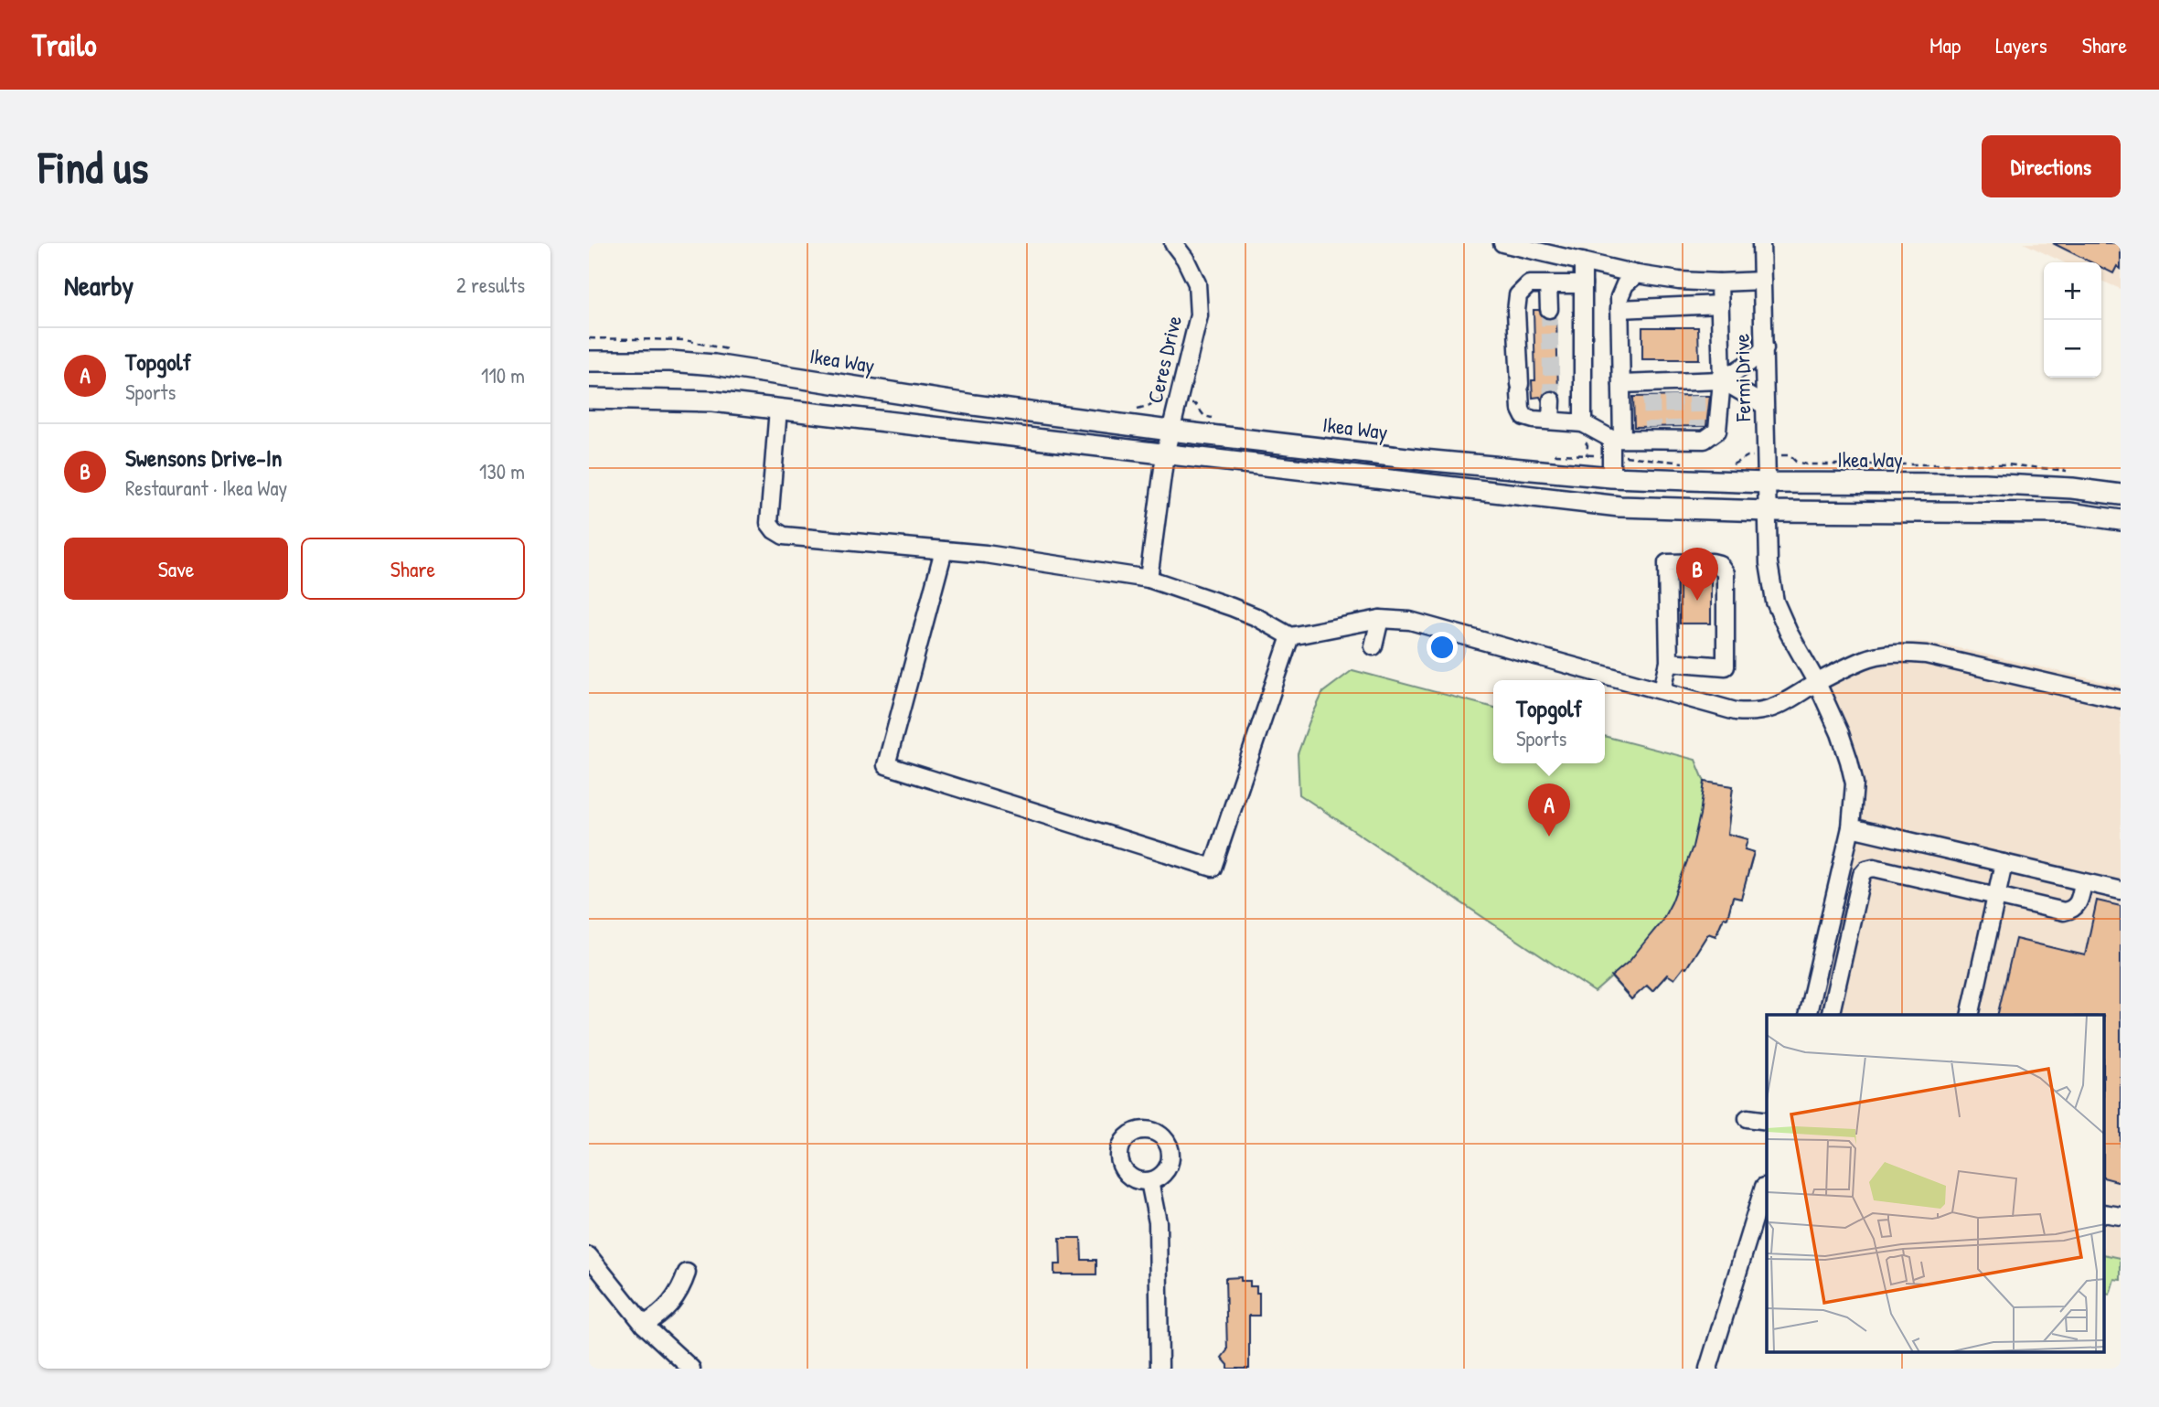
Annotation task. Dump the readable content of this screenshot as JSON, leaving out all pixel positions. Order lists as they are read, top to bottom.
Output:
{
  "streets": {
    "main road": ["Ikea Way"],
    "street": ["Ceres Drive", "Fermi Drive"]
  },
  "crossings": [
    ["Ceres Drive", "Ikea Way"],
    ["Ikea Way", "Fermi Drive"]
  ],
  "page": {
    "header": "Trailo",
    "nav": ["Map", "Layers", "Share"],
    "buttons": [
      "Directions",
      ["Save", "Share"]
    ],
    "title": "Find us",
    "heading": ["Nearby", "2 results"],
    "map_buttons": ["+", "−"],
    "list": [
      {
        "mark": "A",
        "name": "Topgolf",
        "note": "Sports",
        "value": "110 m"
      },
      {
        "mark": "B",
        "name": "Swensons Drive-In",
        "note": "Restaurant · Ikea Way",
        "value": "130 m"
      }
    ],
    "pins": ["B", "A"],
    "popup": ["Topgolf", "Sports"]
  }
}
